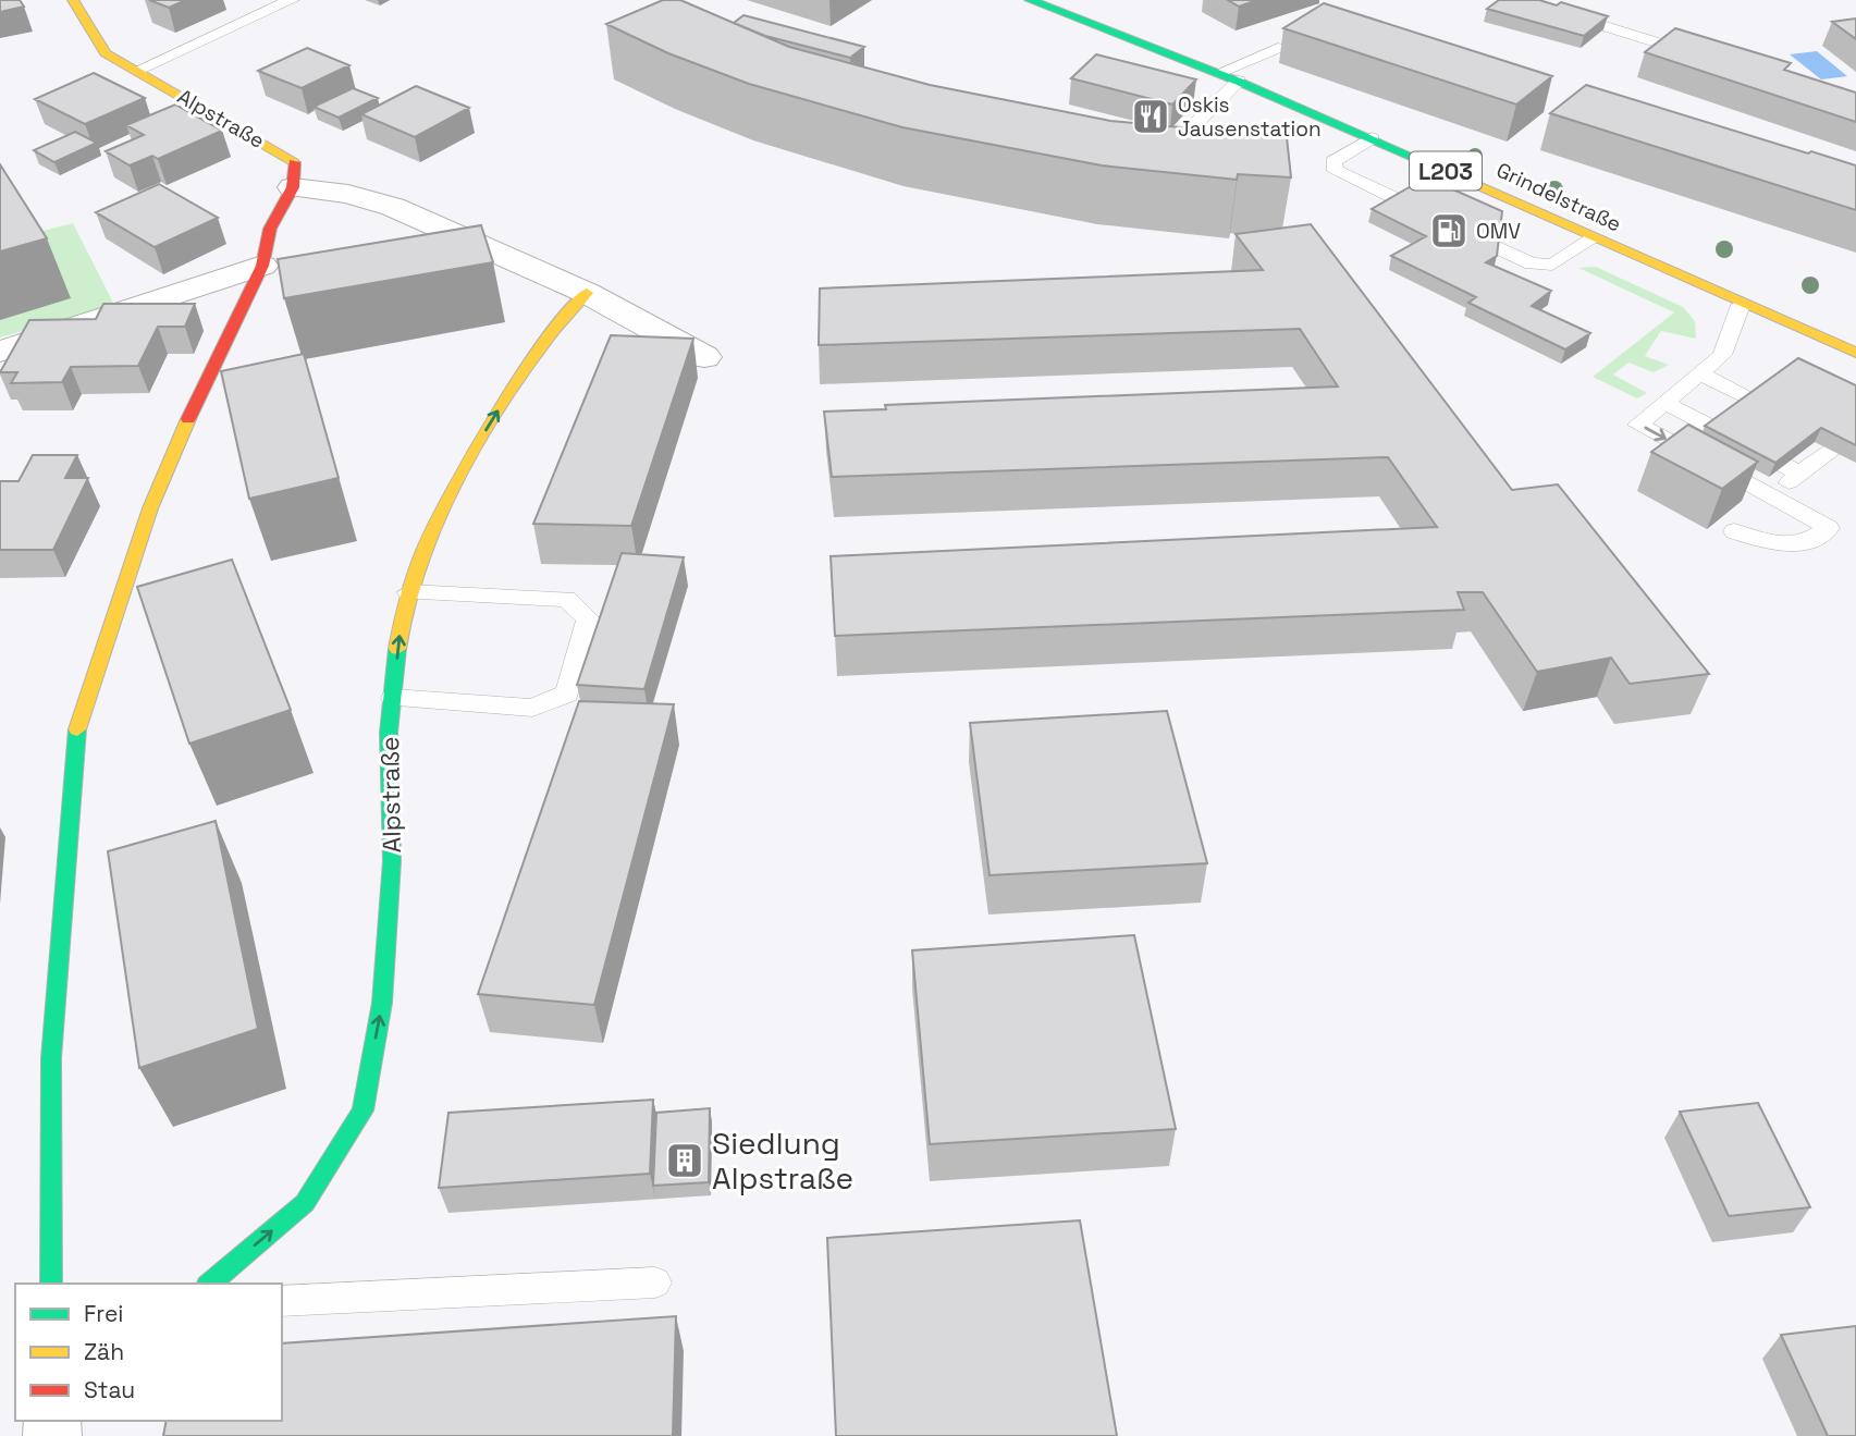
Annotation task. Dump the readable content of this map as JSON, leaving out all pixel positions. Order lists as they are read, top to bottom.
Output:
{
  "streets": {
    "street": ["Alpstraße", "L203", "Grindelstraße"]
  },
  "one_way": ["Alpstraße"],
  "places": {
    "restaurant": ["Oskis Jausenstation"],
    "fuel station": ["OMV"],
    "building": ["Siedlung Alpstraße"]
  },
  "legend": ["Frei", "Zäh", "Stau"]
}
